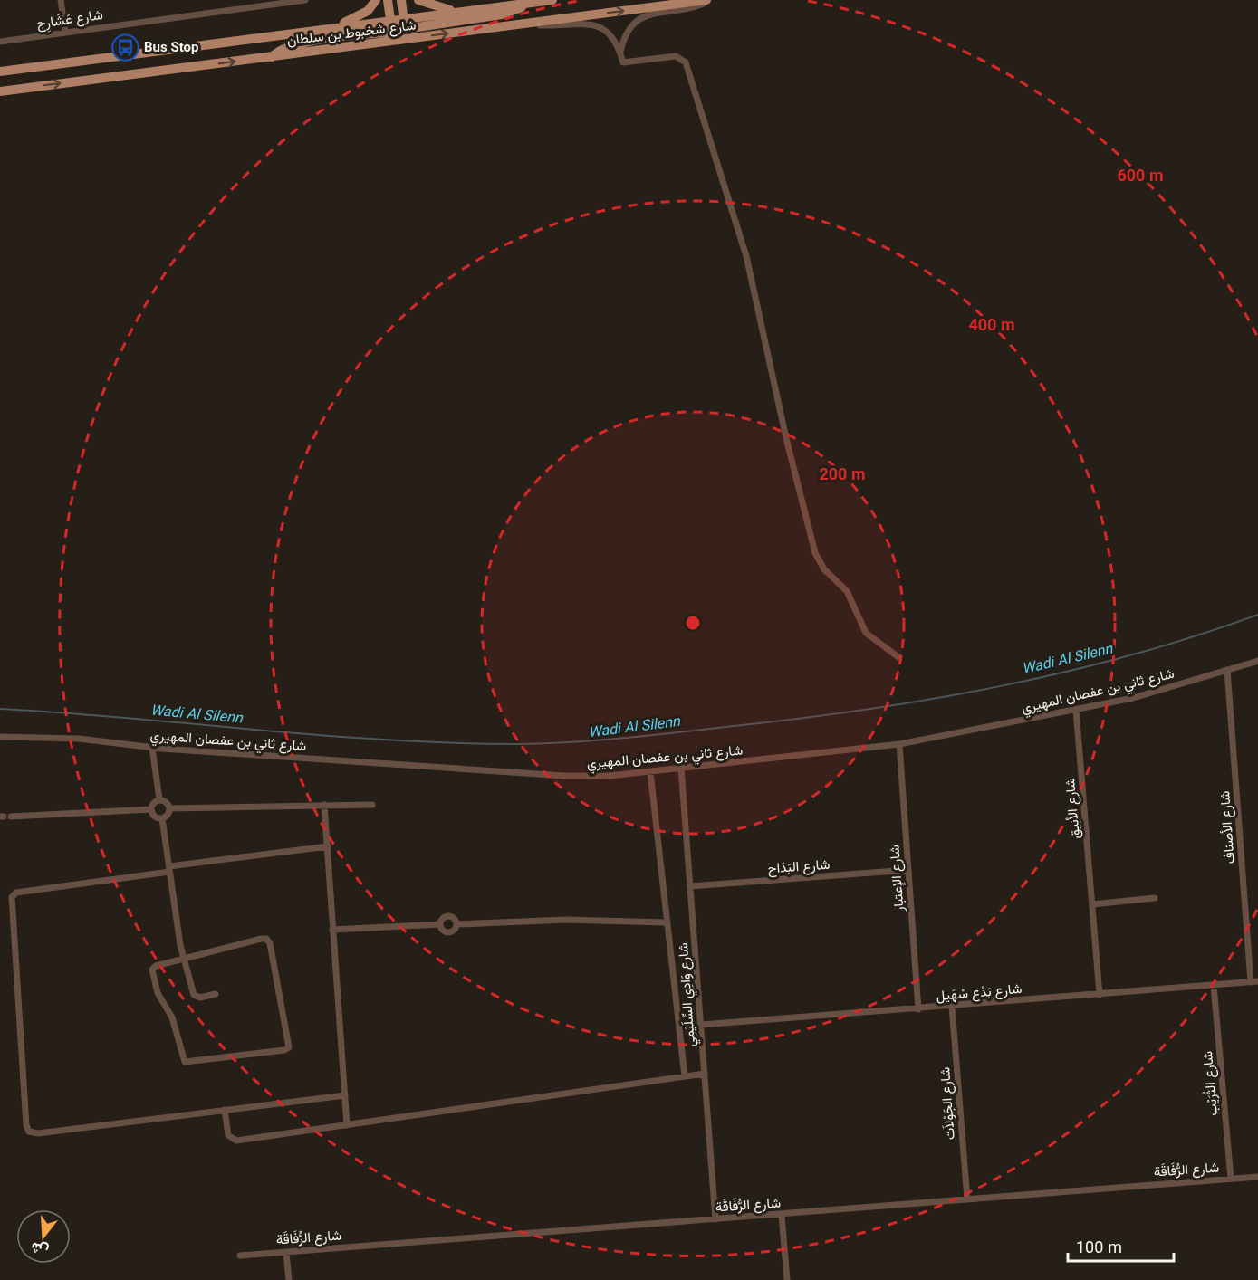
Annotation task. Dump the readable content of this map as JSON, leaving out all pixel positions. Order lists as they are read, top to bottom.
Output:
{
  "streets": {
    "main road": ["شارع شخبوط بن سلطان"],
    "street": [
      "شارع عَشَارِج",
      "شارع ثاني بن عفصان المهيري",
      "شارع الأنِيق",
      "شارع الأصناف",
      "شارع البَدَاح",
      "شارع الإعتبار",
      "شارع بَدْع سْهَيل",
      "شارع وَادِي السِّلَيْمِي",
      "شارع الثُرَيْب",
      "شارع الجَوْلاَت",
      "شارع الرُّفَاقَة"
    ]
  },
  "crossings": [
    ["شارع ثاني بن عفصان المهيري", "شارع الأنِيق"],
    ["شارع ثاني بن عفصان المهيري", "شارع الأصناف"],
    ["شارع ثاني بن عفصان المهيري", "شارع الإعتبار"],
    ["شارع ثاني بن عفصان المهيري", "شارع وَادِي السِّلَيْمِي"],
    ["شارع الأنِيق", "شارع بَدْع سْهَيل"],
    ["شارع الأصناف", "شارع بَدْع سْهَيل"],
    ["شارع البَدَاح", "شارع الإعتبار"],
    ["شارع البَدَاح", "شارع وَادِي السِّلَيْمِي"],
    ["شارع الإعتبار", "شارع بَدْع سْهَيل"],
    ["شارع بَدْع سْهَيل", "شارع وَادِي السِّلَيْمِي"],
    ["شارع بَدْع سْهَيل", "شارع الثُرَيْب"],
    ["شارع بَدْع سْهَيل", "شارع الجَوْلاَت"],
    ["شارع وَادِي السِّلَيْمِي", "شارع الرُّفَاقَة"],
    ["شارع الثُرَيْب", "شارع الرُّفَاقَة"],
    ["شارع الجَوْلاَت", "شارع الرُّفَاقَة"]
  ],
  "water": ["Wadi Al Silenn"],
  "places": {
    "bus stop": ["Bus Stop"]
  },
  "scale_bar": "100 m",
  "north": "bottom",
  "rings": ["600 m", "400 m", "200 m"]
}
